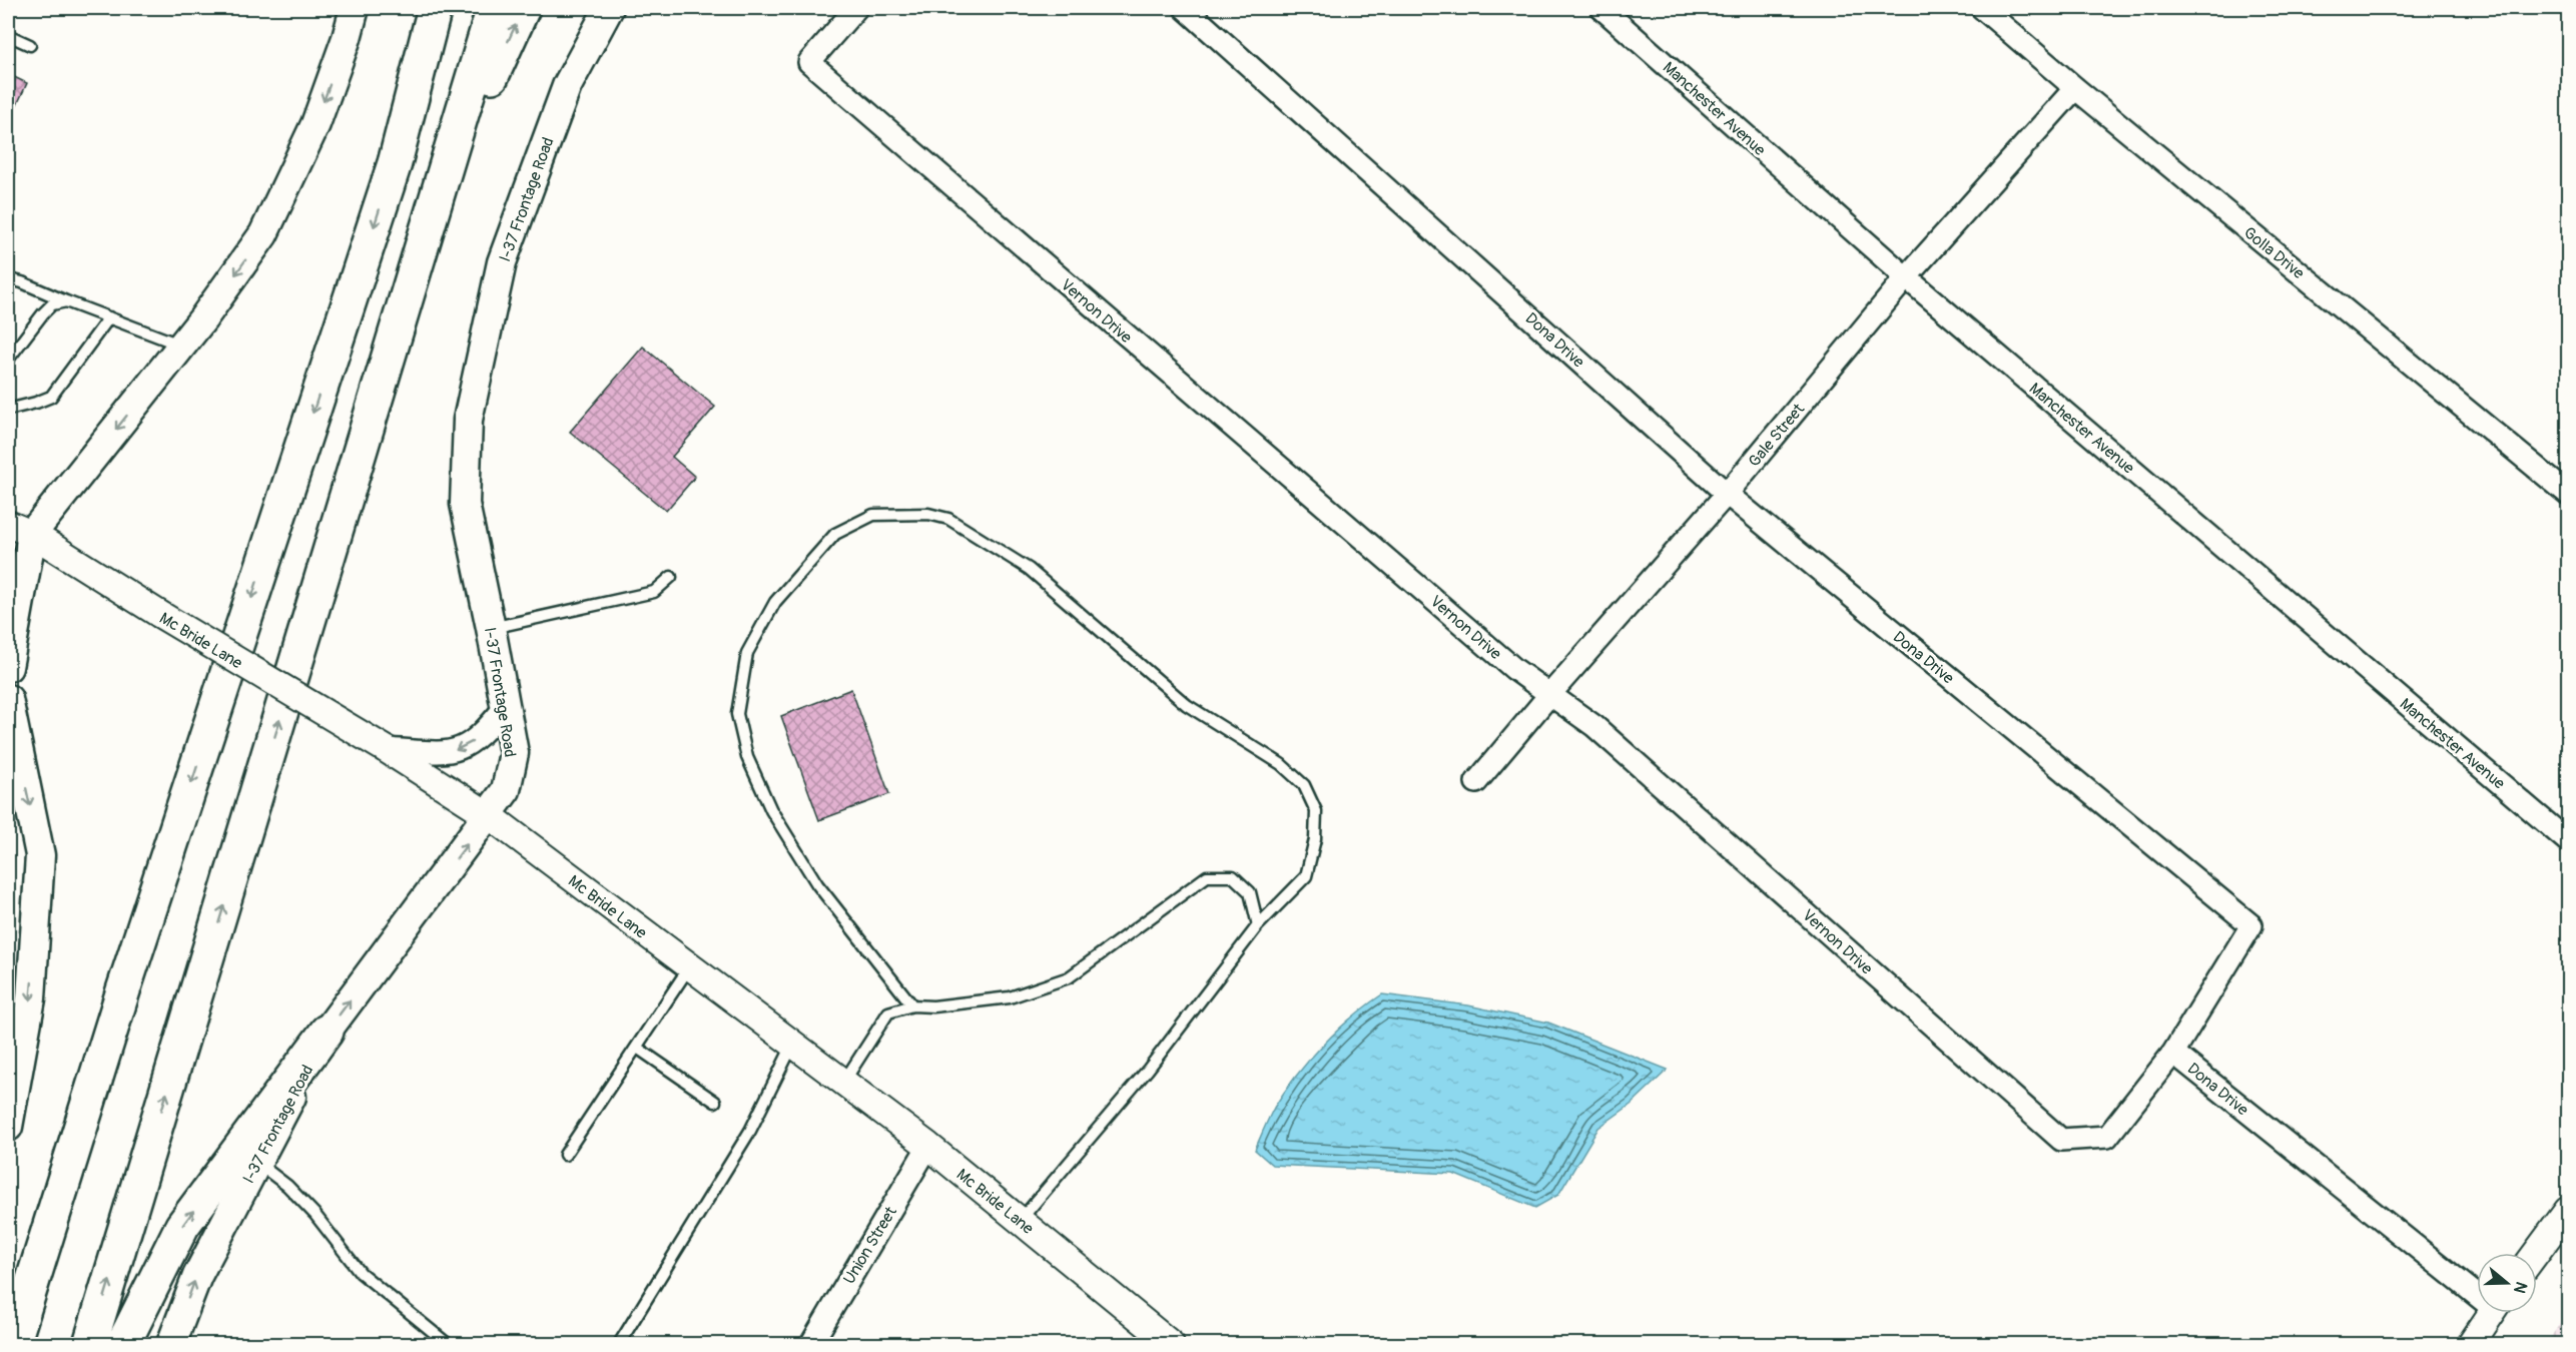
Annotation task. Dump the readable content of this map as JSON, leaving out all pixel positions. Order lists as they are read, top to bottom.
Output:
{
  "streets": {
    "main road": ["I-37 Frontage Road"],
    "street": [
      "Manchester Avenue",
      "Golla Drive",
      "Vernon Drive",
      "Dona Drive",
      "Gale Street",
      "Mc Bride Lane",
      "Union Street"
    ]
  },
  "crossings": [
    ["Manchester Avenue", "Gale Street"],
    ["I-37 Frontage Road", "Mc Bride Lane"],
    ["Golla Drive", "Gale Street"],
    ["Vernon Drive", "Dona Drive"],
    ["Vernon Drive", "Gale Street"],
    ["Dona Drive", "Gale Street"],
    ["Mc Bride Lane", "Union Street"]
  ],
  "north": "right"
}
